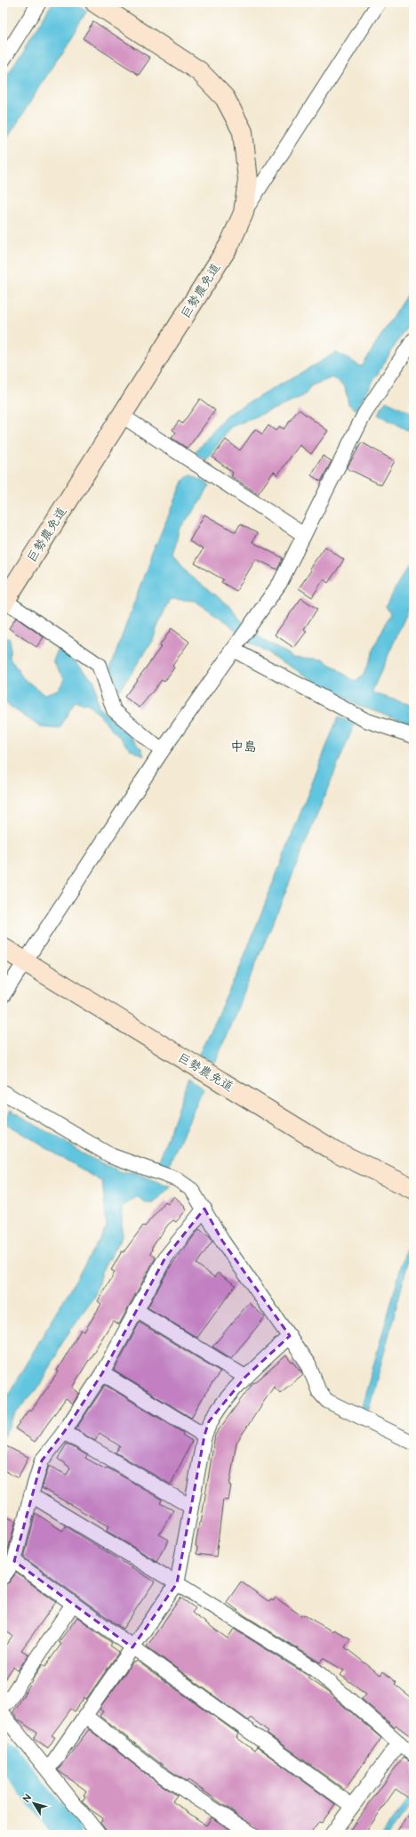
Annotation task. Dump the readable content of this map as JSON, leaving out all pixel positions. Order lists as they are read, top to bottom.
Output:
{
  "streets": {
    "street": ["巨勢農免道"]
  },
  "districts": ["中島"],
  "north": "top left"
}
